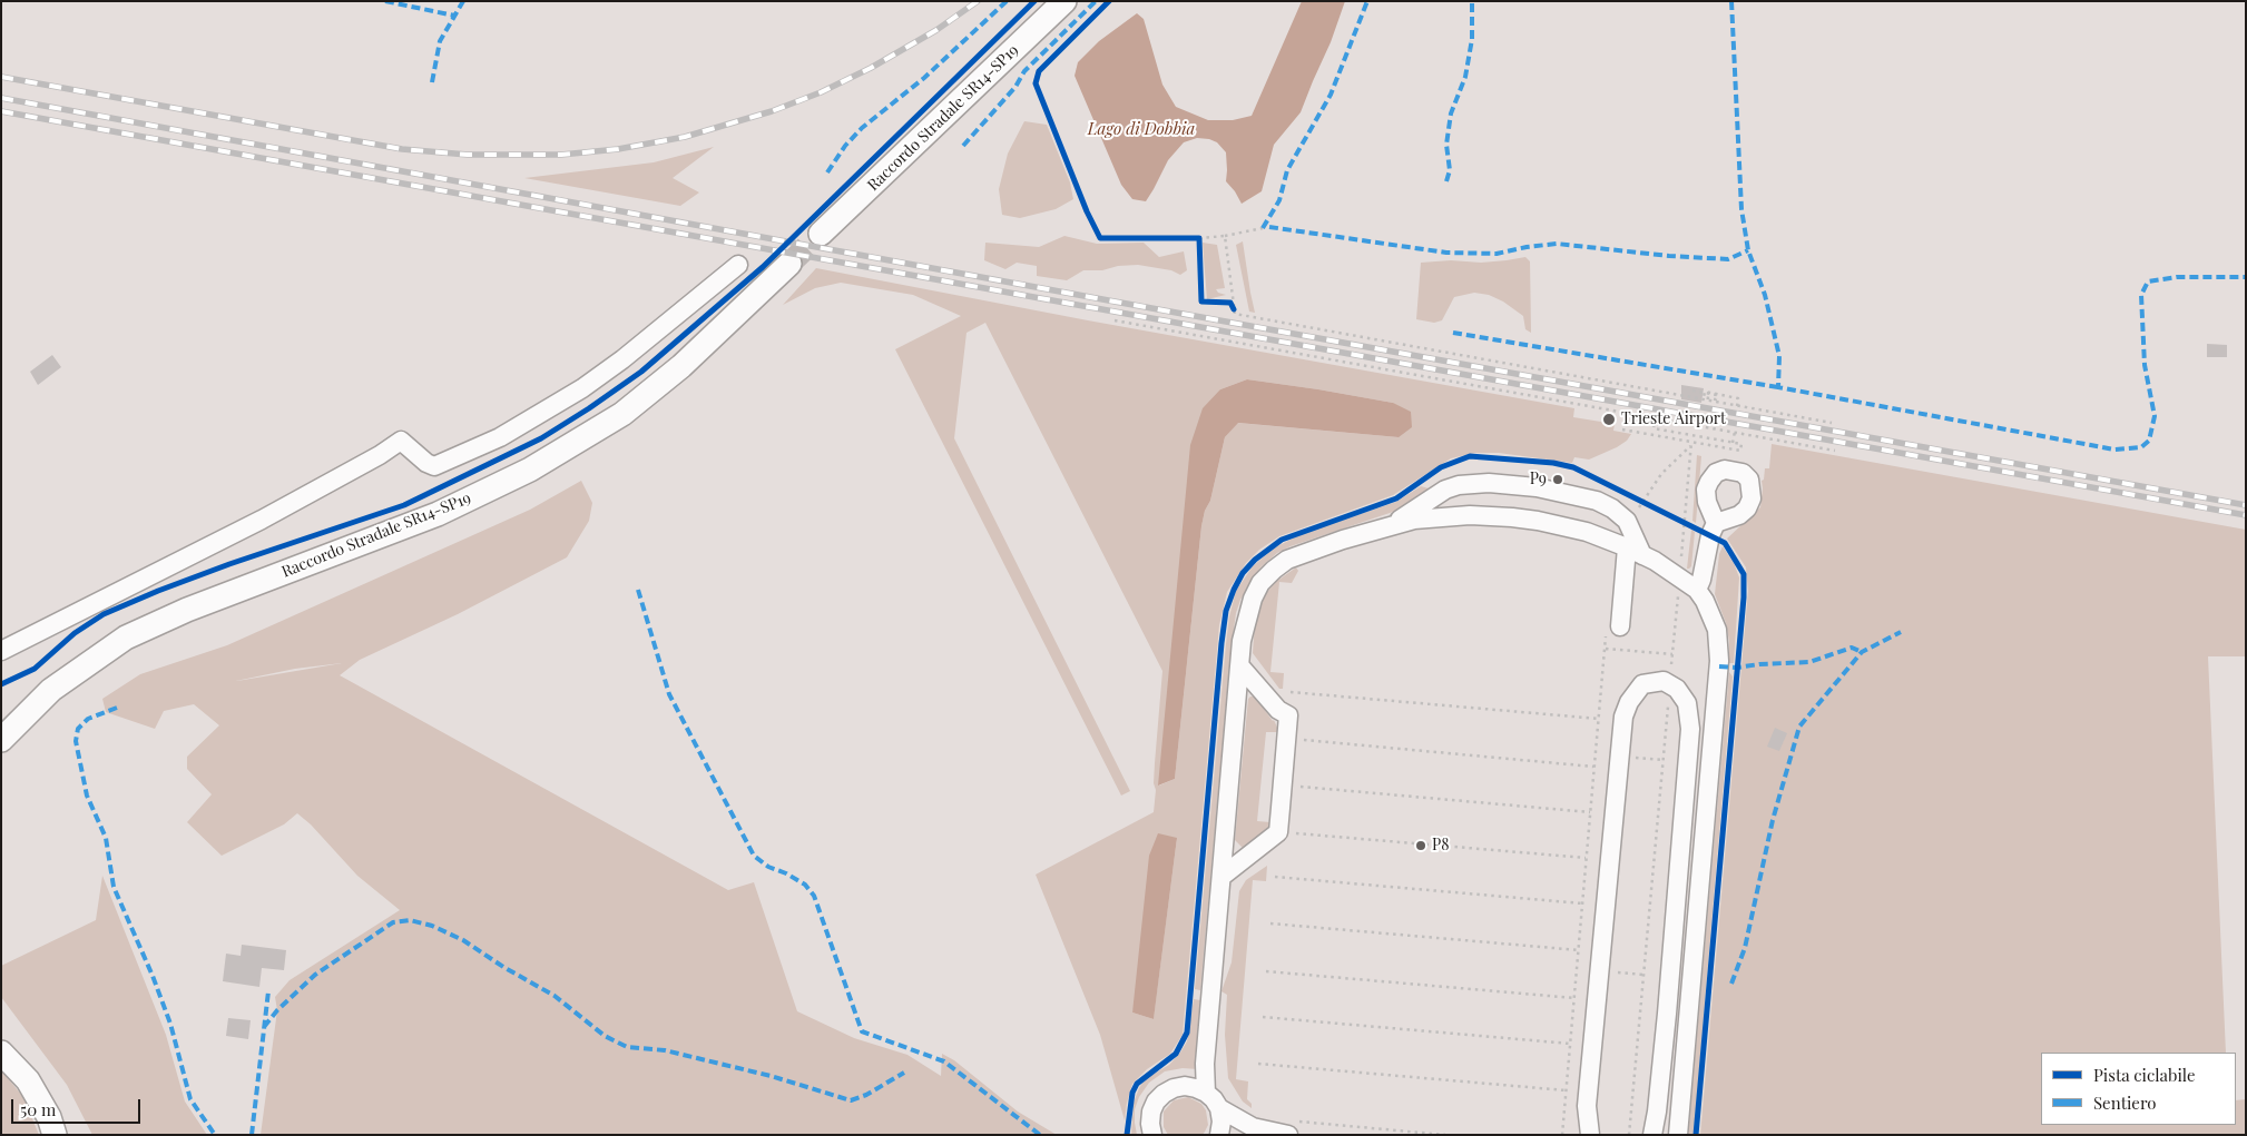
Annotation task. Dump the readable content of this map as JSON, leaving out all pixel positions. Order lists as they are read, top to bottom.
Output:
{
  "streets": {
    "main road": ["Raccordo Stradale SR14-SP19"]
  },
  "water": ["Lago di Dobbia"],
  "places": ["Trieste Airport", "P9", "P8"],
  "legend": ["Pista ciclabile", "Sentiero"],
  "scale_bar": "50 m"
}
